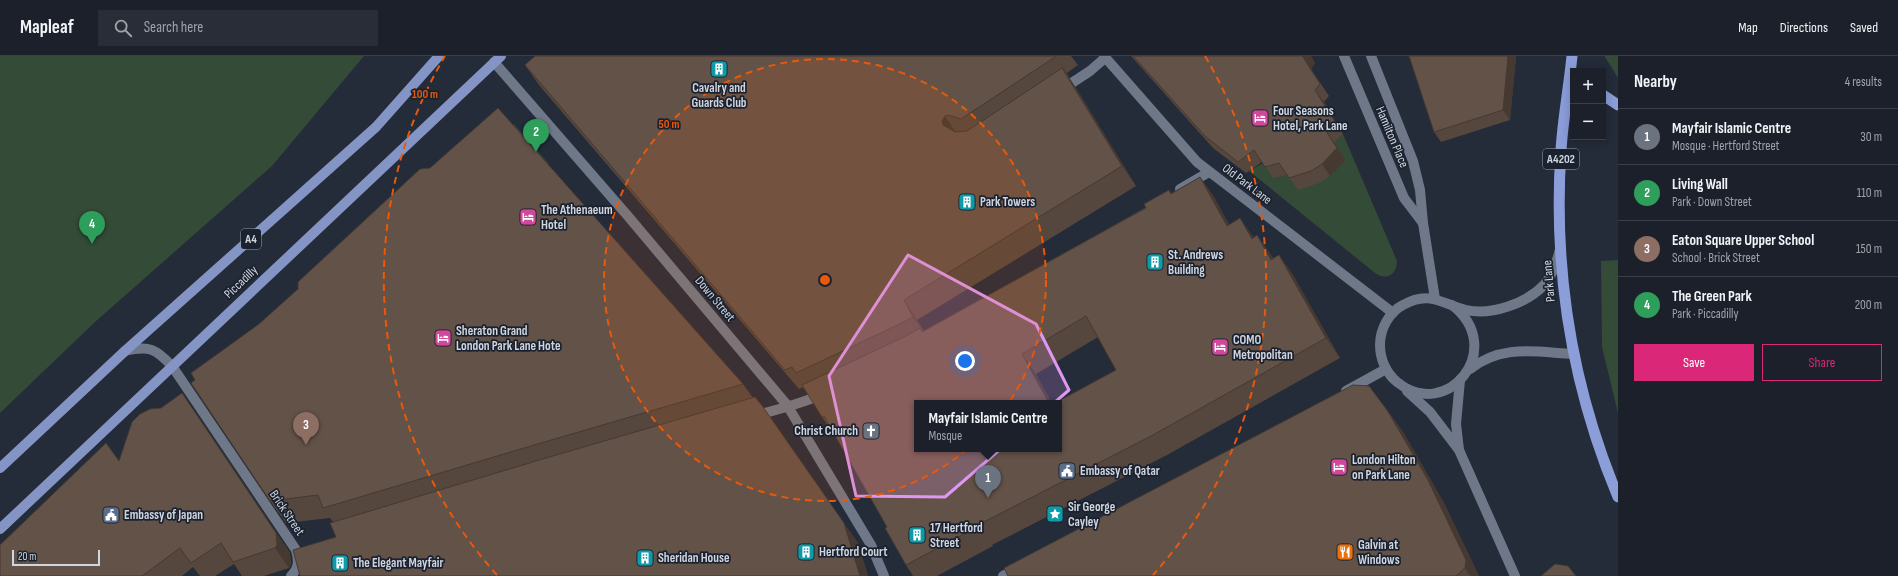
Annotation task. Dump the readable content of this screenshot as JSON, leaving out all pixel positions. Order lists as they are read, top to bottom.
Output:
{
  "streets": {
    "highway": ["A4202", "Park Lane"],
    "main road": ["A4", "Piccadilly"],
    "street": [
      "Hamilton Place",
      "Old Park Lane",
      "Down Street",
      "Brick Street"
    ]
  },
  "crossings": [
    ["Hamilton Place", "Old Park Lane"],
    ["Piccadilly", "Down Street"],
    ["Piccadilly", "Brick Street"]
  ],
  "places": {
    "building": [
      "Cavalry and Guards Club",
      "Park Towers",
      "St. Andrews Building",
      "17 Hertford Street",
      "Hertford Court",
      "Sheridan House",
      "The Elegant Mayfair"
    ],
    "hotel": [
      "Four Seasons Hotel, Park Lane",
      "The Athenaeum Hotel",
      "Sheraton Grand London Park Lane Hote",
      "COMO Metropolitan",
      "London Hilton on Park Lane"
    ],
    "church": ["Christ Church"],
    "public building": ["Embassy of Qatar", "Embassy of Japan"],
    "place": ["Sir George Cayley"],
    "restaurant": ["Galvin at Windows"]
  },
  "scale_bar": "20 m",
  "page": {
    "header": "Mapleaf",
    "search": "Search here",
    "nav": ["Map", "Directions", "Saved"],
    "heading": ["Nearby", "4 results"],
    "map_buttons": ["+", "−"],
    "list": [
      {
        "mark": "1",
        "name": "Mayfair Islamic Centre",
        "note": "Mosque · Hertford Street",
        "value": "30 m"
      },
      {
        "mark": "2",
        "name": "Living Wall",
        "note": "Park · Down Street",
        "value": "110 m"
      },
      {
        "mark": "3",
        "name": "Eaton Square Upper School",
        "note": "School · Brick Street",
        "value": "150 m"
      },
      {
        "mark": "4",
        "name": "The Green Park",
        "note": "Park · Piccadilly",
        "value": "200 m"
      }
    ],
    "pins": [
      "2",
      "4",
      "3",
      "1"
    ],
    "buttons": ["Save", "Share"],
    "popup": ["Mayfair Islamic Centre", "Mosque"],
    "scale": "20 m"
  },
  "rings": ["100 m", "50 m"]
}
